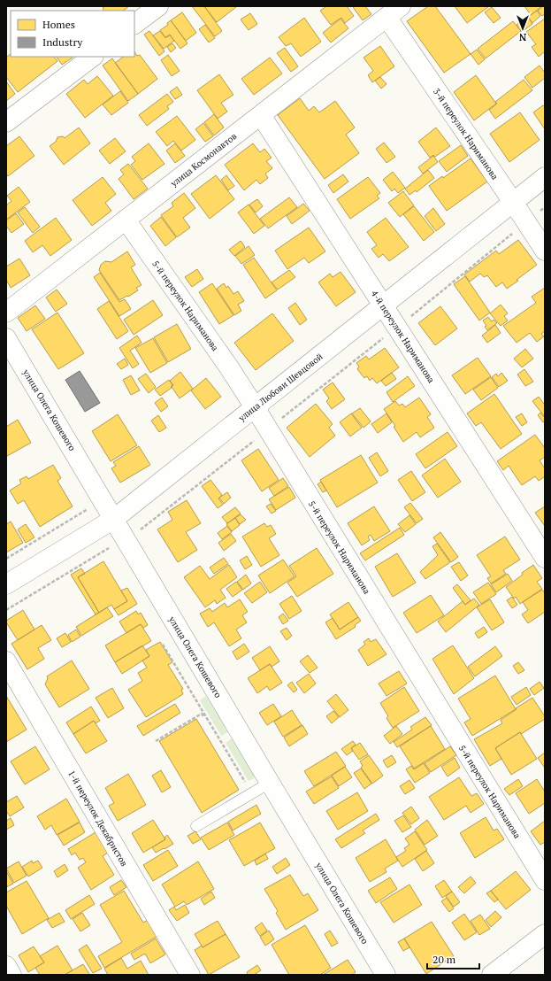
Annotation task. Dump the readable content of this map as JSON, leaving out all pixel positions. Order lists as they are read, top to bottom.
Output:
{
  "streets": {
    "street": [
      "3-й переулок Нариманова",
      "улица Космонавтов",
      "5-й переулок Нариманова",
      "4-й переулок Нариманова",
      "улица Любови Шевцовой",
      "улица Олега Кошевого",
      "1-й переулок Декабристов"
    ]
  },
  "crossings": [
    ["3-й переулок Нариманова", "улица Космонавтов"],
    ["3-й переулок Нариманова", "улица Любови Шевцовой"],
    ["улица Космонавтов", "5-й переулок Нариманова"],
    ["улица Космонавтов", "4-й переулок Нариманова"],
    ["5-й переулок Нариманова", "улица Любови Шевцовой"],
    ["4-й переулок Нариманова", "улица Любови Шевцовой"],
    ["улица Любови Шевцовой", "улица Олега Кошевого"]
  ],
  "legend": ["Homes", "Industry"],
  "scale_bar": "20 m",
  "north": "bottom"
}
